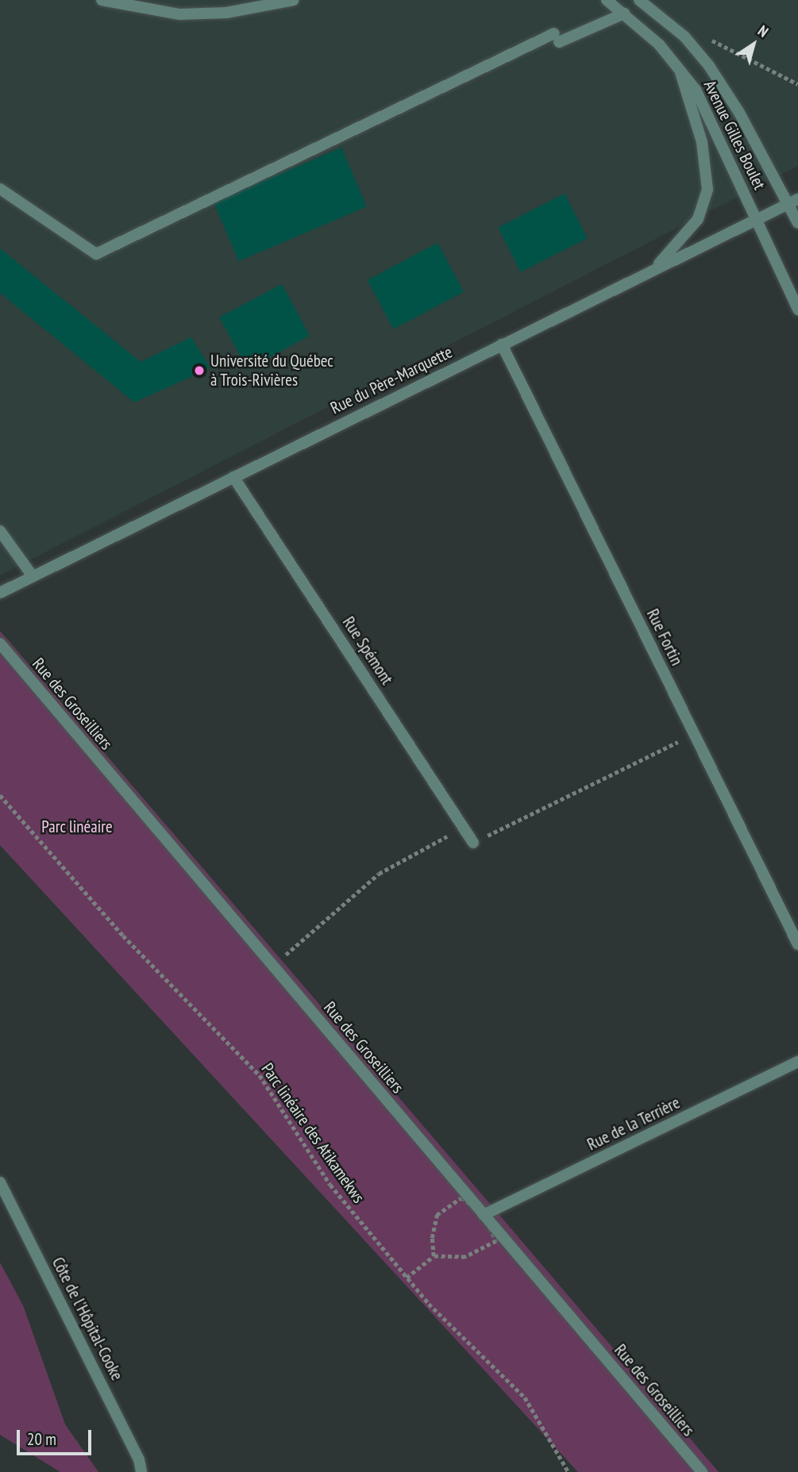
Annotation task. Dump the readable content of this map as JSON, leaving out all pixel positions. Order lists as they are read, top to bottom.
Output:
{
  "streets": {
    "street": [
      "Avenue Gilles Boulet",
      "Rue du Père-Marquette",
      "Rue Fortin",
      "Rue Spémont",
      "Rue des Groseilliers",
      "Rue de la Terrière",
      "Côte de l'Hôpital-Cooke"
    ],
    "path": ["Parc linéaire des Atikamekws"]
  },
  "crossings": [
    ["Avenue Gilles Boulet", "Rue du Père-Marquette"],
    ["Rue du Père-Marquette", "Rue Fortin"],
    ["Rue du Père-Marquette", "Rue Spémont"],
    ["Rue des Groseilliers", "Rue de la Terrière"]
  ],
  "parks": ["Parc linéaire"],
  "places": ["Université du Québec à Trois-Rivières"],
  "scale_bar": "20 m",
  "north": "top right"
}
